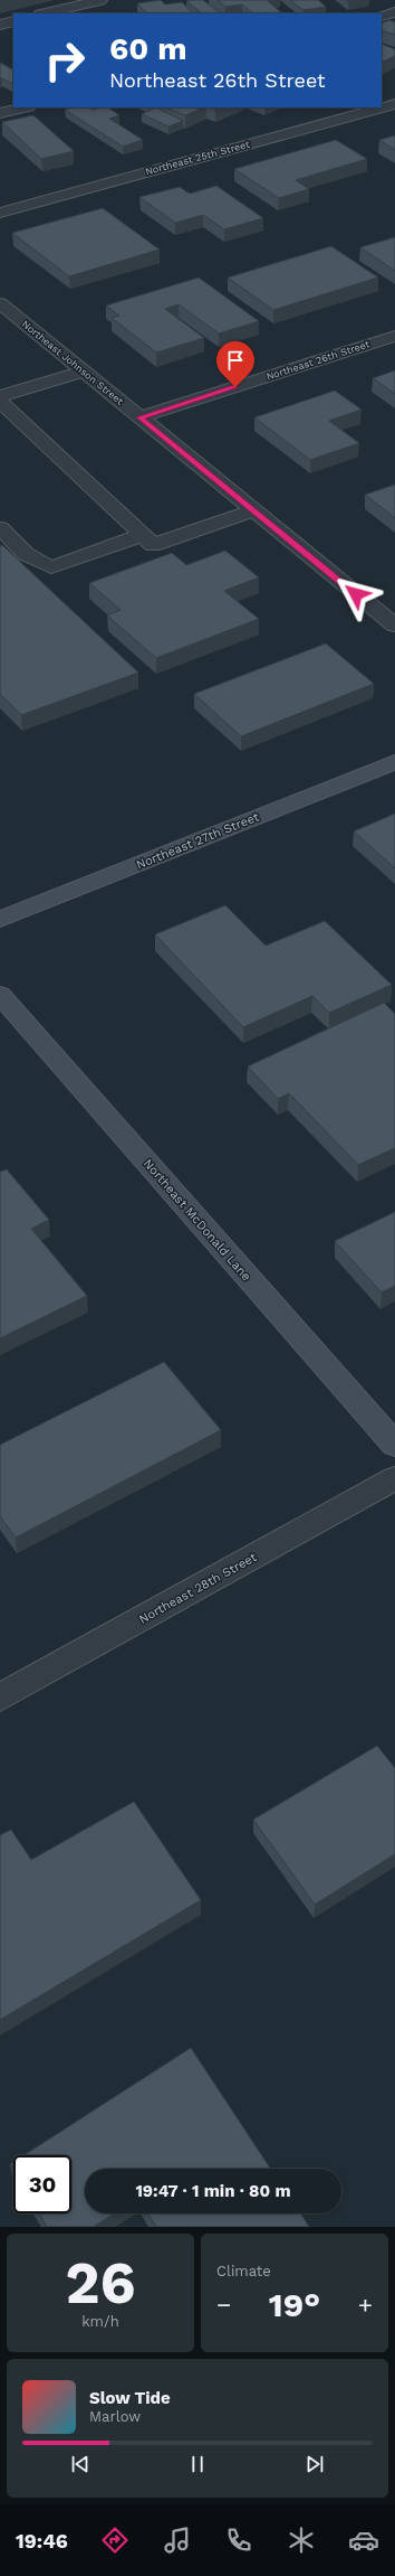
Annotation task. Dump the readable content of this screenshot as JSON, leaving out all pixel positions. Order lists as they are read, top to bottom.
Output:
{
  "streets": {
    "street": [
      "Northeast 25th Street",
      "Northeast 26th Street",
      "Northeast Johnson Street",
      "Northeast 27th Street",
      "Northeast McDonald Lane",
      "Northeast 28th Street"
    ]
  },
  "crossings": [
    ["Northeast 26th Street", "Northeast Johnson Street"]
  ],
  "page": {
    "turn": ["60 m", "Northeast 26th Street"],
    "limit": "30",
    "trip": "19:47 · 1 min · 80 m",
    "tile": [
      ["26", "km/h"],
      "Climate"
    ],
    "heat": ["−", "19°", "+"],
    "song": ["Slow Tide", "Marlow"],
    "tabs": "19:46"
  }
}
